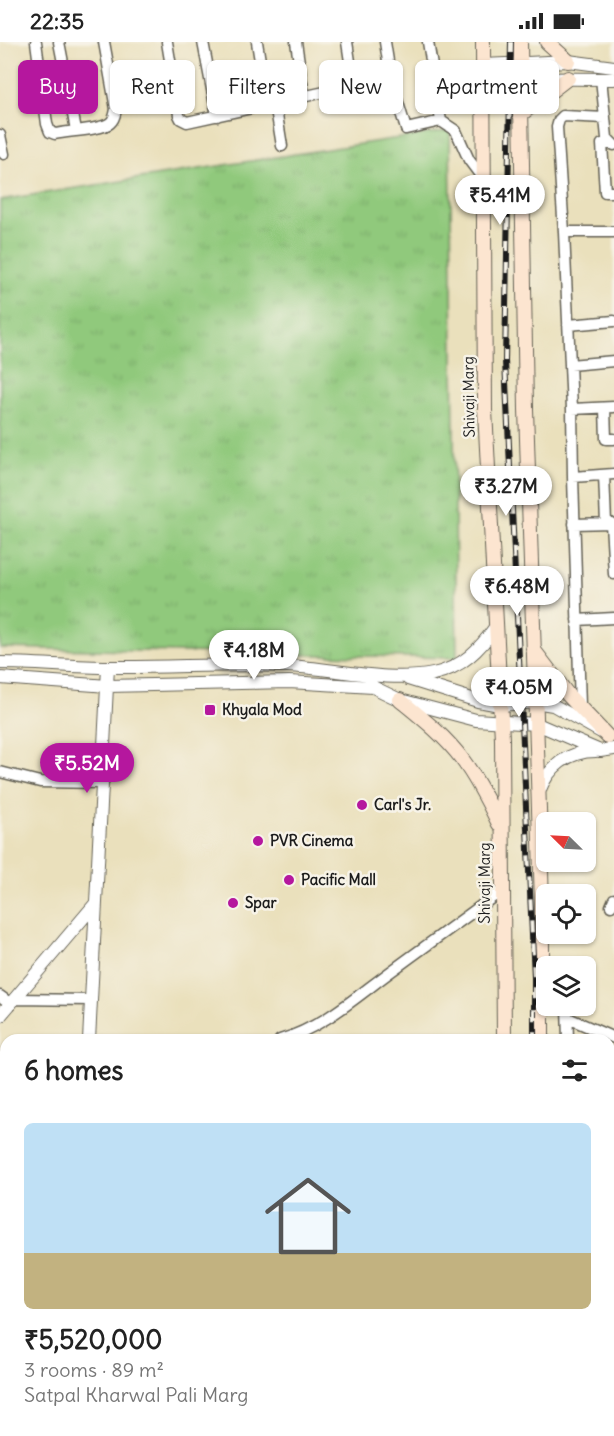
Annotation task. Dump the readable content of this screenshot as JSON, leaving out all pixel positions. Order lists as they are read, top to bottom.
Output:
{
  "streets": {
    "main road": ["Shivaji Marg"]
  },
  "places": {
    "transit": ["Khyala Mod"],
    "other": [
      "Carl's Jr.",
      "PVR Cinema",
      "Pacific Mall",
      "Spar"
    ]
  },
  "north": "top left",
  "page": {
    "status": "22:35",
    "chip": [
      "Buy",
      "Rent",
      "Filters",
      "New",
      "Apartment"
    ],
    "price": [
      "₹5.41M",
      "₹3.27M",
      "₹6.48M",
      "₹4.18M",
      "₹4.05M",
      "₹5.52M"
    ],
    "heading": "6 homes",
    "list": [
      {
        "name": "₹5,520,000",
        "note": "3 rooms · 89 m² · Satpal Kharwal Pali Marg"
      }
    ]
  }
}
